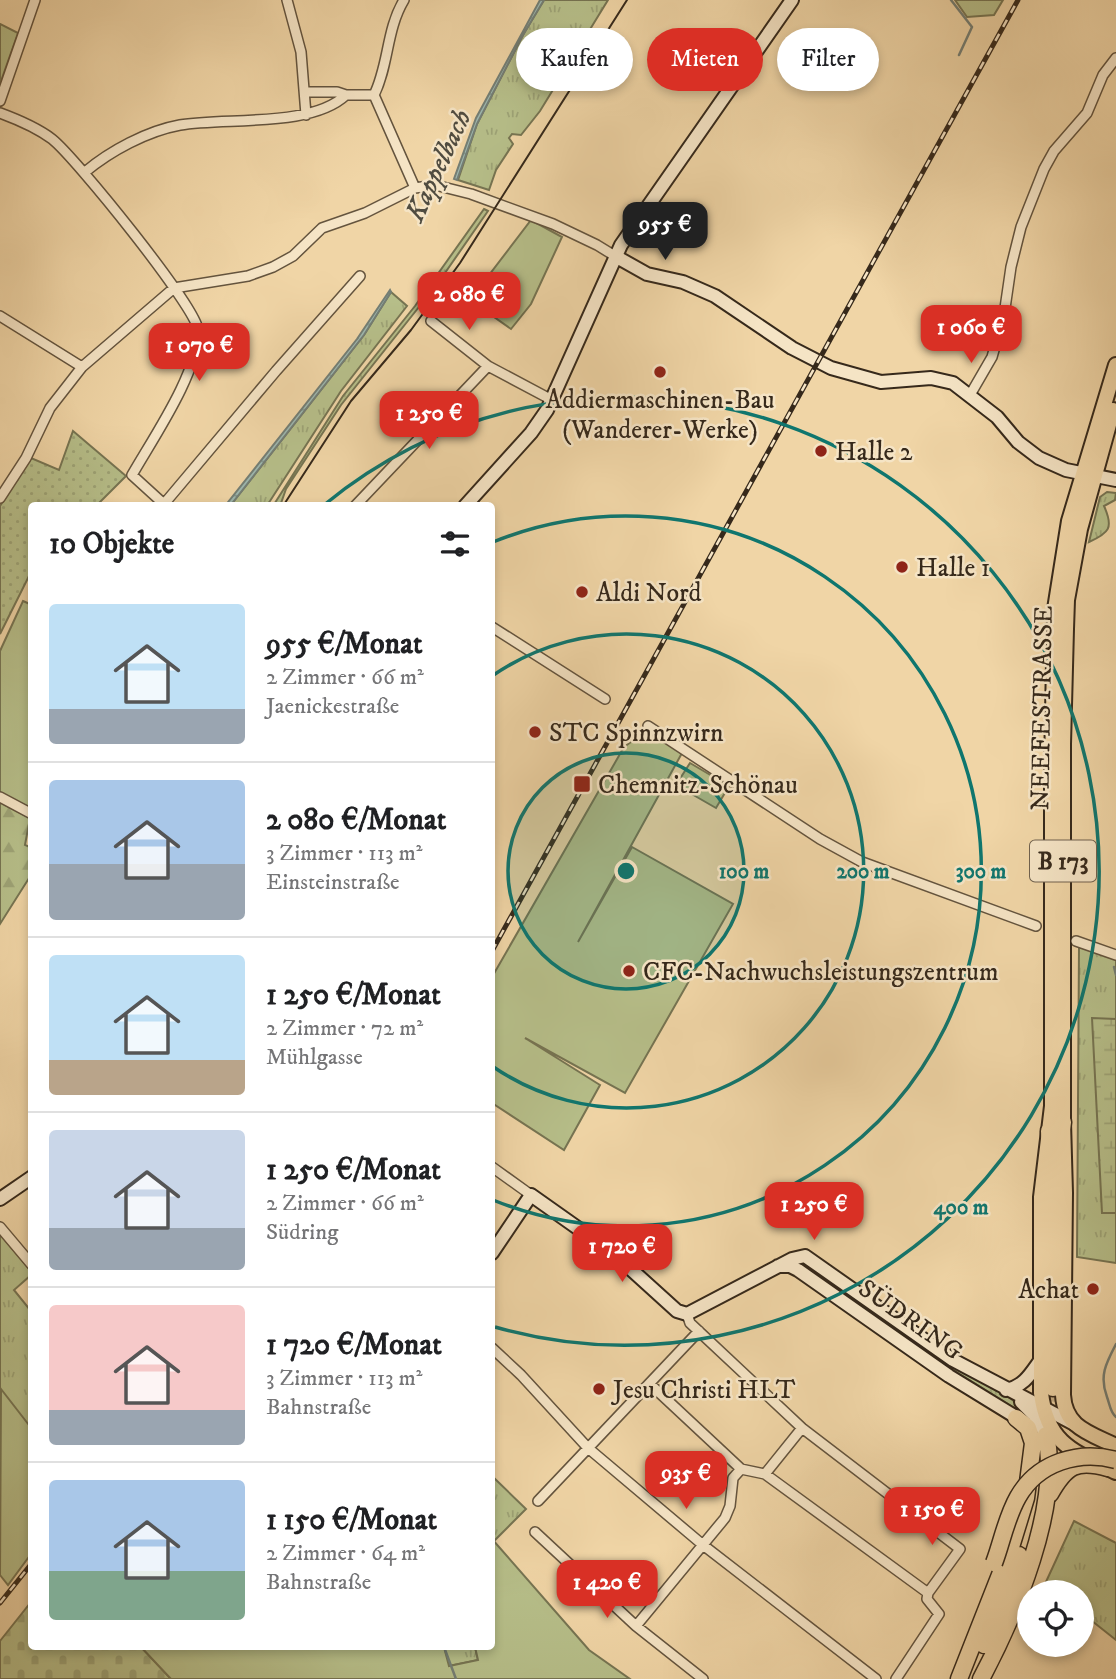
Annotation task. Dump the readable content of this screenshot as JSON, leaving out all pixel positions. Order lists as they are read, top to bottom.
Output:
{
  "streets": {
    "highway": ["NEEFESTRASSE", "B 173"],
    "main road": ["SÜDRING"]
  },
  "crossings": [
    ["NEEFESTRASSE", "B 173"],
    ["NEEFESTRASSE", "SÜDRING"]
  ],
  "water": ["Kappelbach"],
  "places": {
    "other": [
      "Addiermaschinen-Bau (Wanderer-Werke)",
      "Halle 2",
      "Halle 1",
      "Aldi Nord",
      "STC Spinnzwirn",
      "CFC-Nachwuchsleistungszentrum",
      "Achat",
      "Jesu Christi HLT"
    ],
    "transit": ["Chemnitz-Schönau"]
  },
  "page": {
    "chip": ["Kaufen", "Mieten", "Filter"],
    "price": [
      "955 €",
      "2 080 €",
      "1 060 €",
      "1 070 €",
      "1 250 €",
      "1 250 €",
      "1 720 €",
      "935 €",
      "1 150 €",
      "1 420 €"
    ],
    "heading": "10 Objekte",
    "list": [
      {
        "name": "955 €/Monat",
        "note": "2 Zimmer · 66 m² · Jaenickestraße"
      },
      {
        "name": "2 080 €/Monat",
        "note": "3 Zimmer · 113 m² · Einsteinstraße"
      },
      {
        "name": "1 250 €/Monat",
        "note": "2 Zimmer · 72 m² · Mühlgasse"
      },
      {
        "name": "1 250 €/Monat",
        "note": "2 Zimmer · 66 m² · Südring"
      },
      {
        "name": "1 720 €/Monat",
        "note": "3 Zimmer · 113 m² · Bahnstraße"
      },
      {
        "name": "1 150 €/Monat",
        "note": "2 Zimmer · 64 m² · Bahnstraße"
      }
    ]
  },
  "rings": [
    "100 m",
    "200 m",
    "300 m",
    "400 m"
  ]
}
